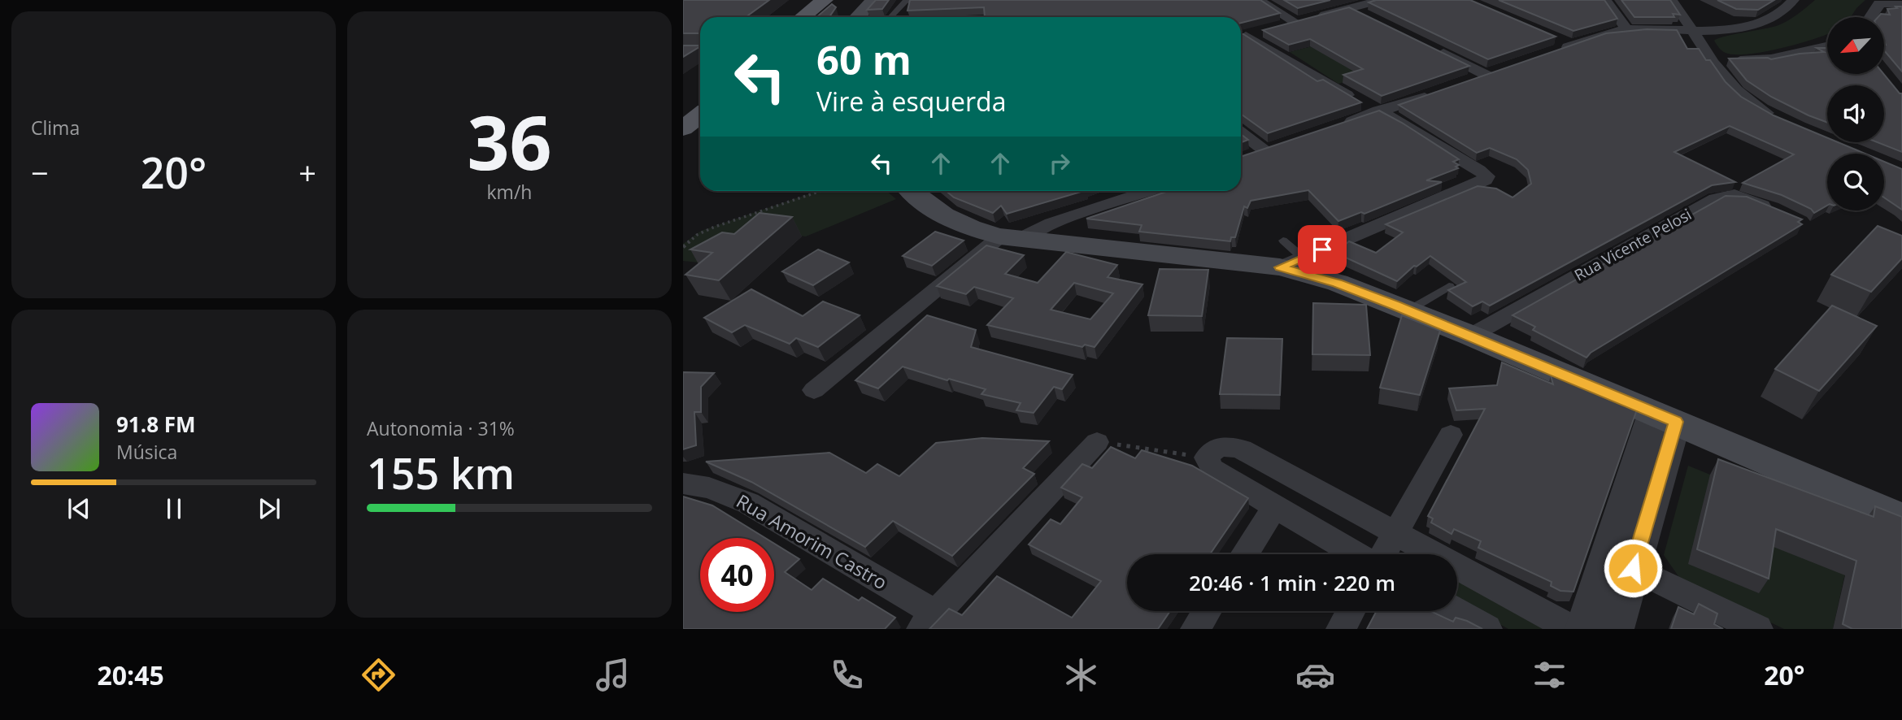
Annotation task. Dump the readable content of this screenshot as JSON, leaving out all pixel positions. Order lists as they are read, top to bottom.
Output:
{
  "streets": {
    "street": ["Rua Vicente Pelosi", "Rua Amorim Castro"]
  },
  "north": "bottom left",
  "page": {
    "tile": [
      "Clima",
      ["36", "km/h"],
      ["Autonomia · 31%", "155 km"]
    ],
    "turn": ["60 m", "Vire à esquerda"],
    "heat": ["−", "20°", "+"],
    "song": ["91.8 FM", "Música"],
    "limit": "40",
    "trip": "20:46 · 1 min · 220 m",
    "tabs": ["20:45", "20°"]
  }
}
